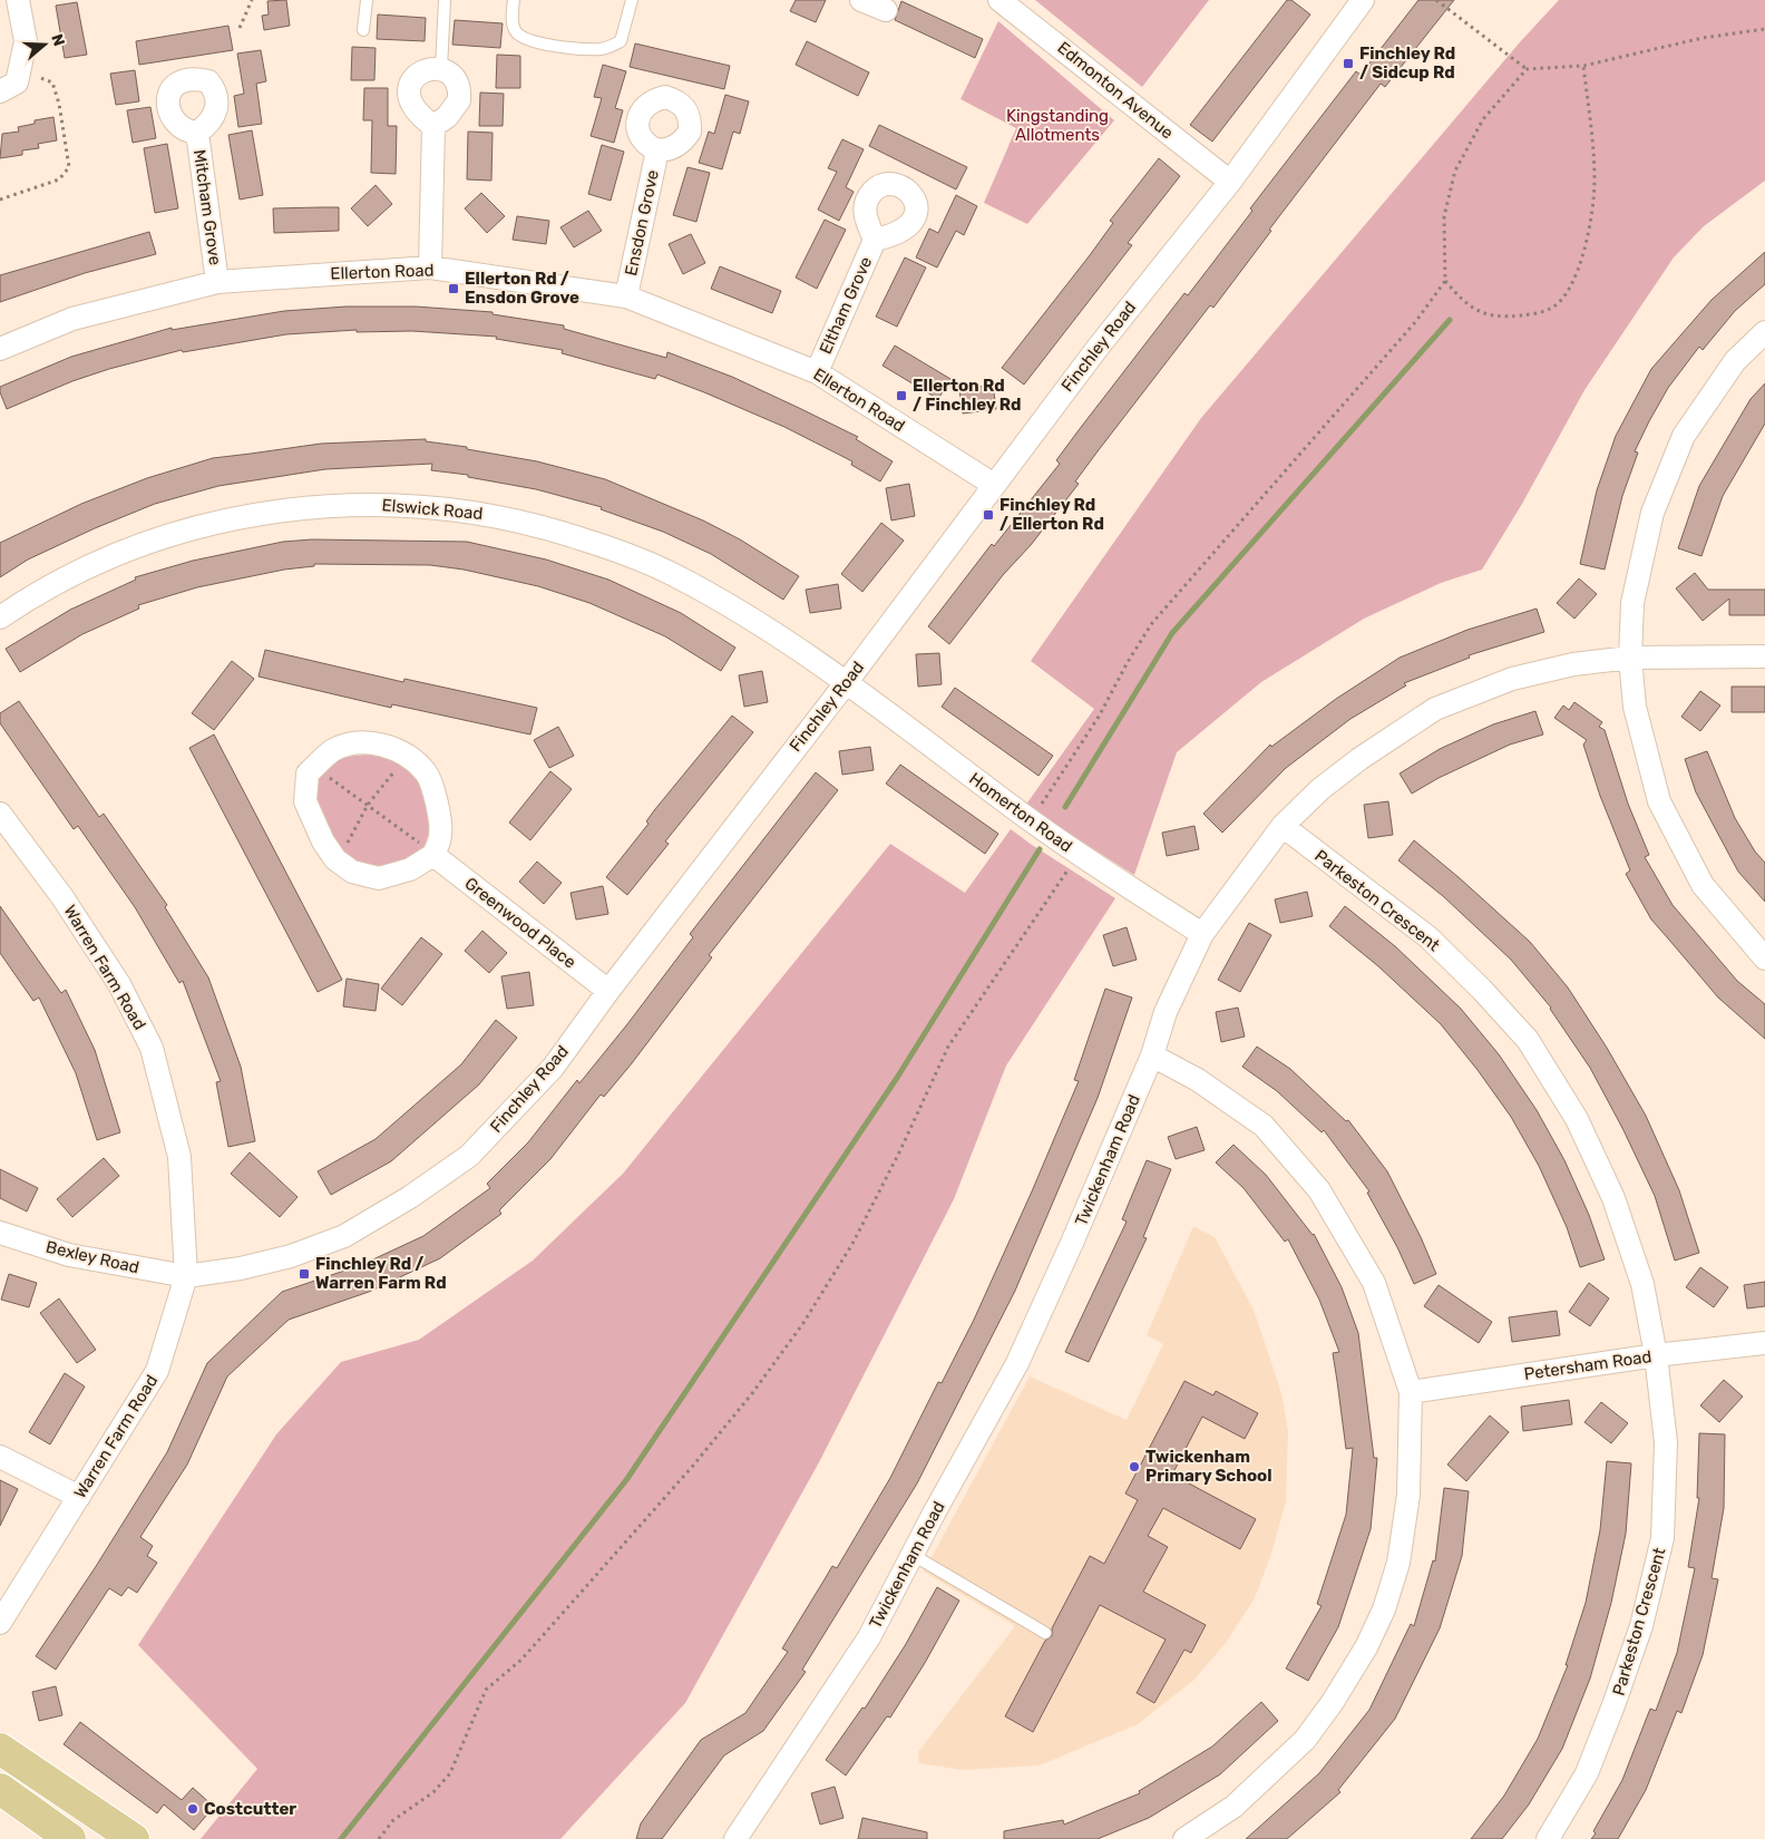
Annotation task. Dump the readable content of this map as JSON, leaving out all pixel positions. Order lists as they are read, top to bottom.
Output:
{
  "streets": {
    "street": [
      "Edmonton Avenue",
      "Mitcham Grove",
      "Ensdon Grove",
      "Ellerton Road",
      "Eltham Grove",
      "Finchley Road",
      "Elswick Road",
      "Homerton Road",
      "Parkeston Crescent",
      "Greenwood Place",
      "Warren Farm Road",
      "Twickenham Road",
      "Bexley Road",
      "Petersham Road"
    ]
  },
  "crossings": [
    ["Edmonton Avenue", "Finchley Road"],
    ["Mitcham Grove", "Ellerton Road"],
    ["Ensdon Grove", "Ellerton Road"],
    ["Ellerton Road", "Eltham Grove"],
    ["Ellerton Road", "Finchley Road"],
    ["Finchley Road", "Elswick Road"],
    ["Finchley Road", "Homerton Road"],
    ["Finchley Road", "Greenwood Place"],
    ["Finchley Road", "Warren Farm Road"],
    ["Finchley Road", "Bexley Road"],
    ["Elswick Road", "Homerton Road"],
    ["Homerton Road", "Twickenham Road"],
    ["Parkeston Crescent", "Twickenham Road"],
    ["Parkeston Crescent", "Petersham Road"],
    ["Warren Farm Road", "Bexley Road"]
  ],
  "parks": ["Kingstanding Allotments"],
  "places": {
    "transit": [
      "Finchley Rd / Sidcup Rd",
      "Ellerton Rd / Ensdon Grove",
      "Ellerton Rd / Finchley Rd",
      "Finchley Rd / Ellerton Rd",
      "Finchley Rd / Warren Farm Rd"
    ],
    "other": ["Twickenham Primary School", "Costcutter"]
  },
  "north": "right"
}
